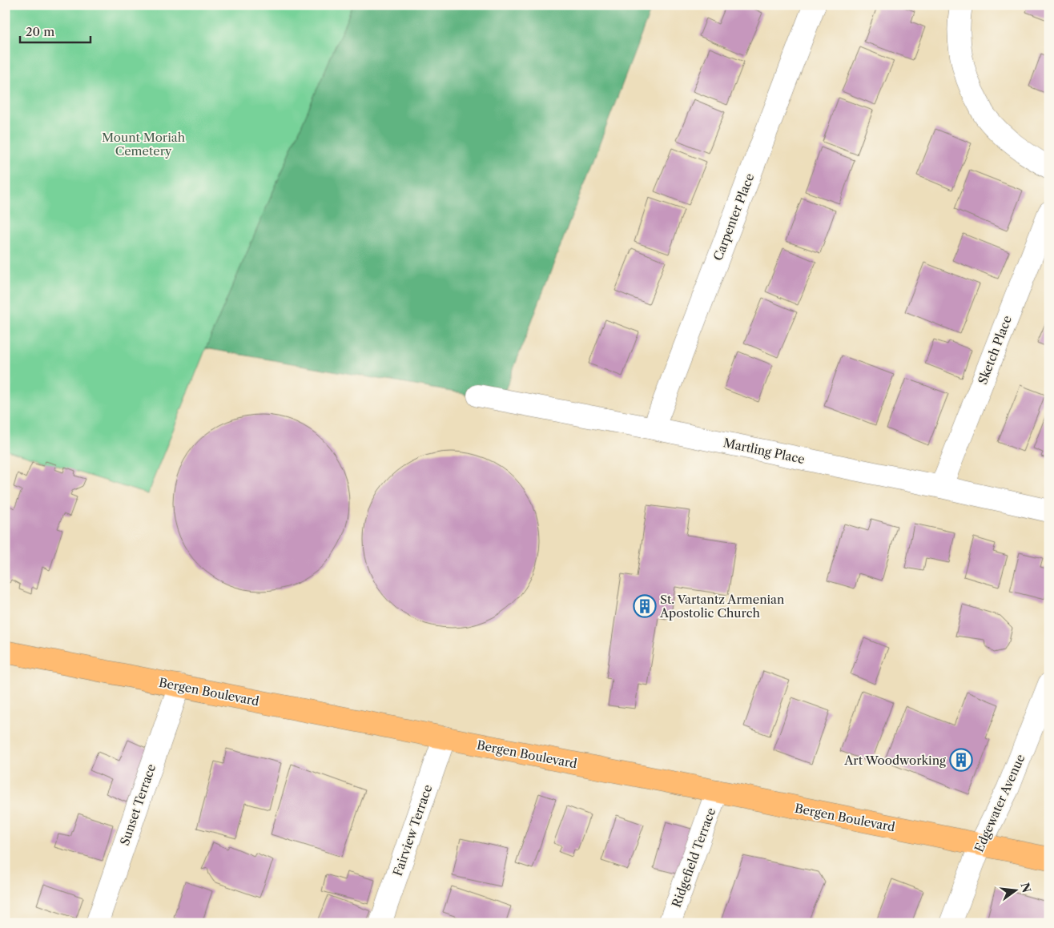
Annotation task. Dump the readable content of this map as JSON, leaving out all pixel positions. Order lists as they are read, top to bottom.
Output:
{
  "streets": {
    "main road": ["Bergen Boulevard"],
    "street": [
      "Carpenter Place",
      "Sketch Place",
      "Martling Place",
      "Edgewater Avenue",
      "Sunset Terrace",
      "Fairview Terrace",
      "Ridgefield Terrace"
    ]
  },
  "crossings": [
    ["Carpenter Place", "Martling Place"],
    ["Sketch Place", "Martling Place"],
    ["Bergen Boulevard", "Edgewater Avenue"],
    ["Bergen Boulevard", "Sunset Terrace"],
    ["Bergen Boulevard", "Fairview Terrace"],
    ["Bergen Boulevard", "Ridgefield Terrace"]
  ],
  "parks": ["Mount Moriah Cemetery"],
  "places": {
    "building": ["St. Vartantz Armenian Apostolic Church", "Art Woodworking"]
  },
  "scale_bar": "20 m",
  "north": "right"
}
